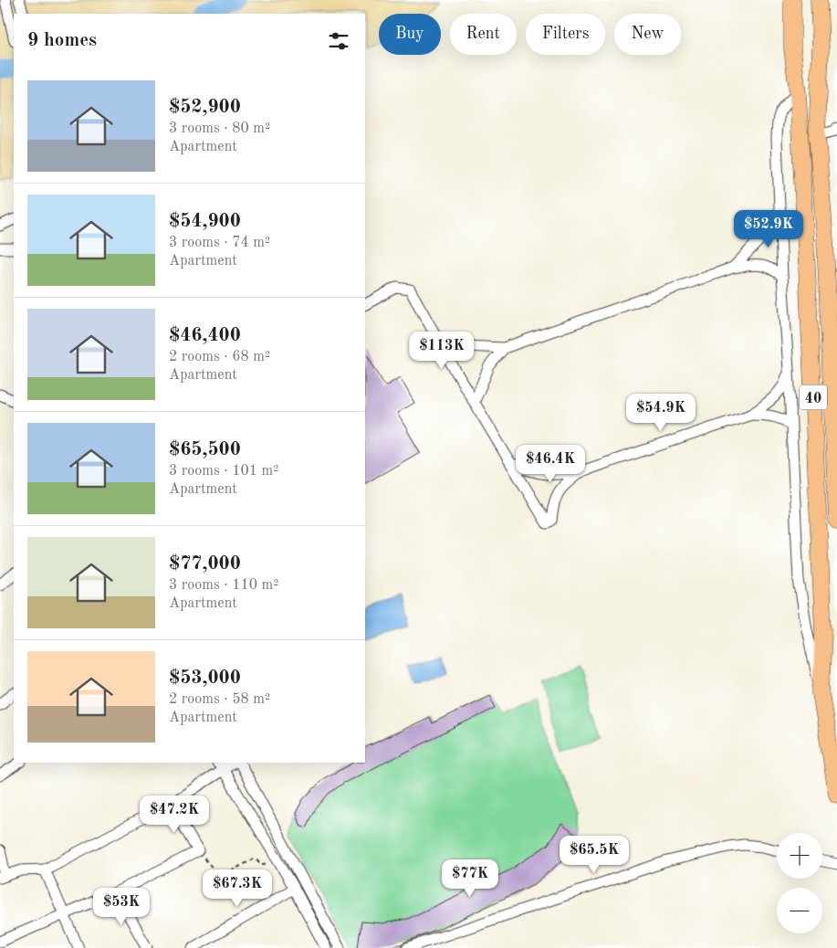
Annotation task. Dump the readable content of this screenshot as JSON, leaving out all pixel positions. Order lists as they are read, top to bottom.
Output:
{
  "streets": {
    "highway": ["40"]
  },
  "page": {
    "chip": [
      "Buy",
      "Rent",
      "Filters",
      "New"
    ],
    "heading": "9 homes",
    "list": [
      {
        "name": "$52,900",
        "note": "3 rooms · 80 m² · Apartment"
      },
      {
        "name": "$54,900",
        "note": "3 rooms · 74 m² · Apartment"
      },
      {
        "name": "$46,400",
        "note": "2 rooms · 68 m² · Apartment"
      },
      {
        "name": "$65,500",
        "note": "3 rooms · 101 m² · Apartment"
      },
      {
        "name": "$77,000",
        "note": "3 rooms · 110 m² · Apartment"
      },
      {
        "name": "$53,000",
        "note": "2 rooms · 58 m² · Apartment"
      }
    ],
    "price": [
      "$52.9K",
      "$113K",
      "$54.9K",
      "$46.4K",
      "$47.2K",
      "$65.5K",
      "$77K",
      "$67.3K",
      "$53K"
    ],
    "map_buttons": ["+", "−"]
  }
}
